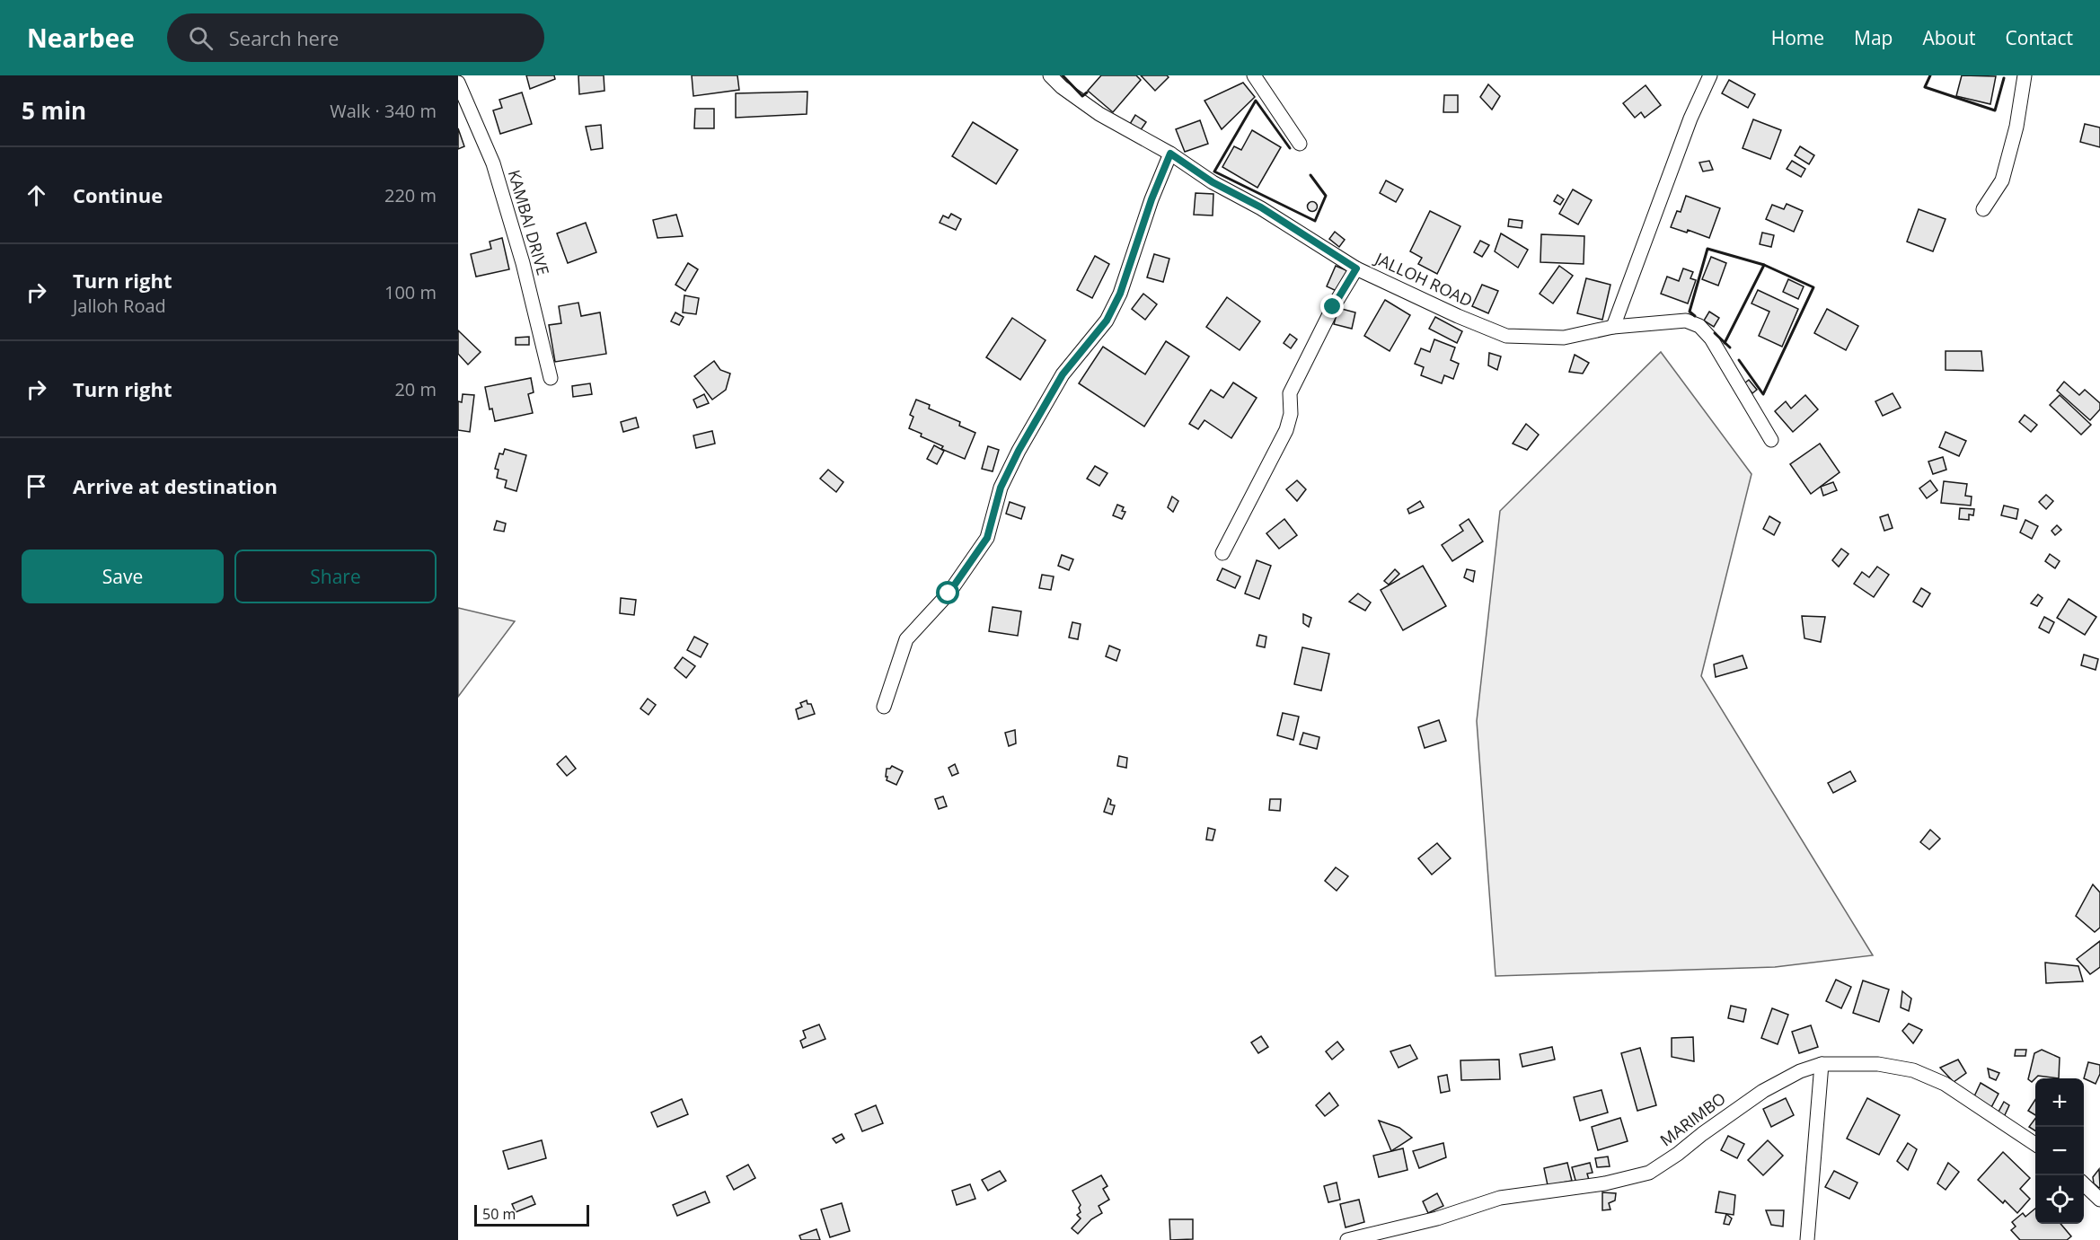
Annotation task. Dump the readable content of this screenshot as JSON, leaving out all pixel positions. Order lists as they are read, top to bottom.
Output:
{
  "streets": {
    "street": ["KAMBAI DRIVE", "JALLOH ROAD", "MARIMBO"]
  },
  "scale_bar": "50 m",
  "page": {
    "header": "Nearbee",
    "search": "Search here",
    "nav": [
      "Home",
      "Map",
      "About",
      "Contact"
    ],
    "heading": ["5 min", "Walk · 340 m"],
    "list": [
      ["Continue", "220 m"],
      ["Turn right", "Jalloh Road", "100 m"],
      ["Turn right", "20 m"],
      "Arrive at destination"
    ],
    "buttons": ["Save", "Share"],
    "map_buttons": ["+", "−"],
    "scale": "50 m"
  }
}
